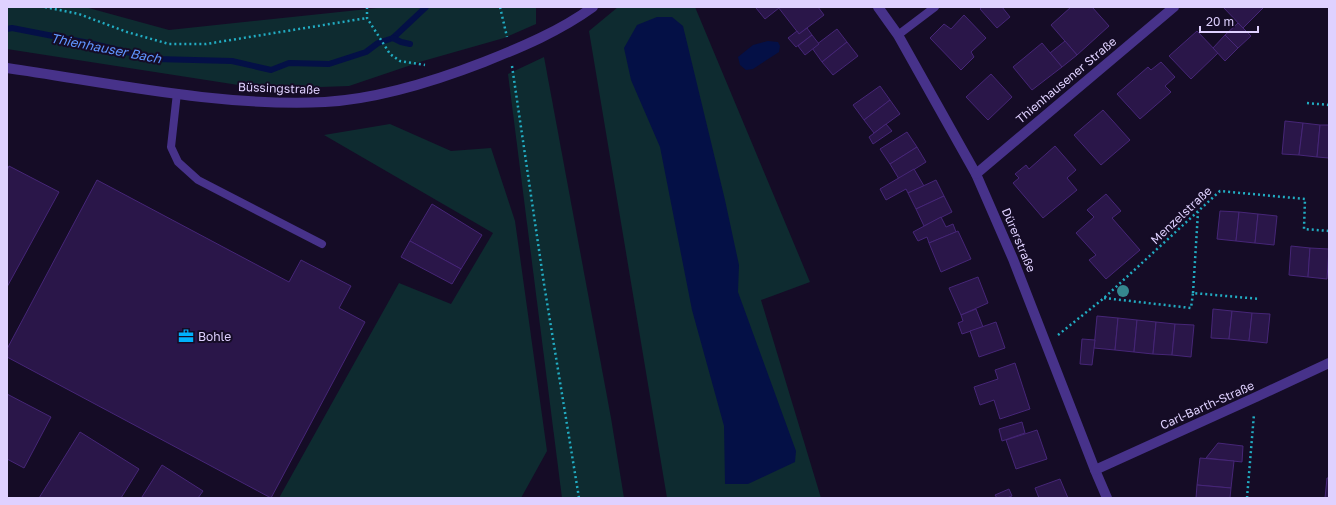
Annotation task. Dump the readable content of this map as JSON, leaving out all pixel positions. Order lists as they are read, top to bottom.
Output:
{
  "streets": {
    "street": [
      "Thienhausener Straße",
      "Büssingstraße",
      "Dürerstraße",
      "Carl-Barth-Straße"
    ],
    "path": ["Menzelstraße"]
  },
  "crossings": [
    ["Thienhausener Straße", "Dürerstraße"],
    ["Menzelstraße", "Dürerstraße"],
    ["Dürerstraße", "Carl-Barth-Straße"]
  ],
  "water": ["Thienhauser Bach"],
  "places": {
    "office": ["Bohle"]
  },
  "scale_bar": "20 m"
}
